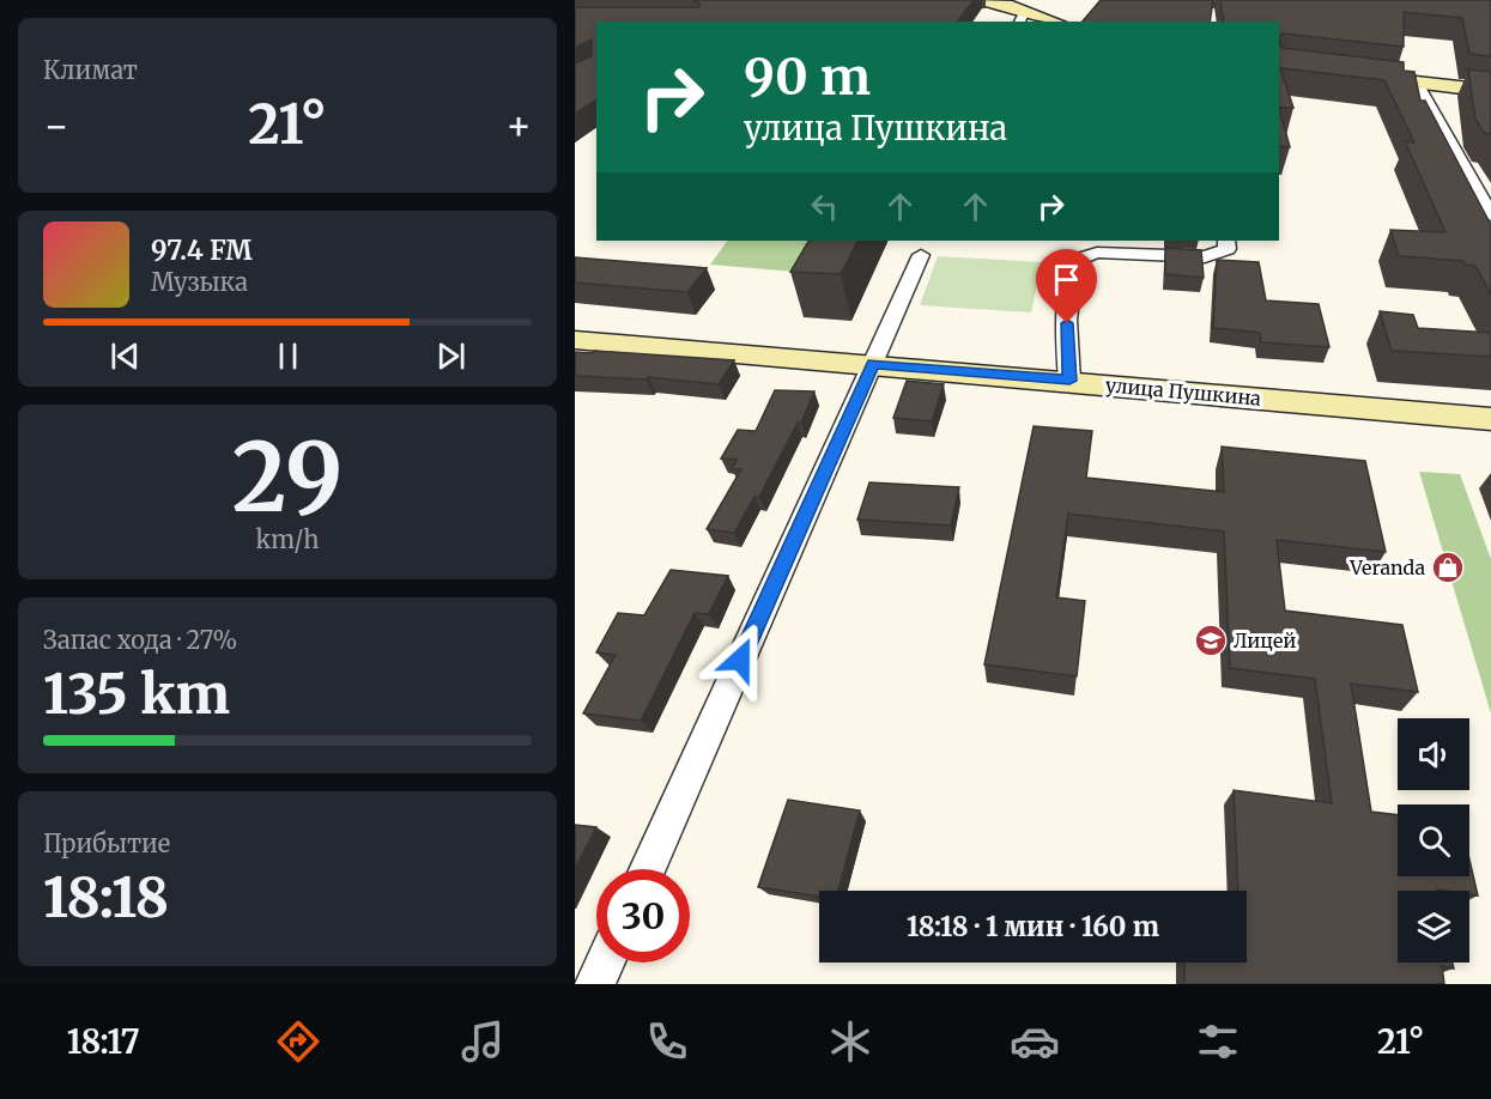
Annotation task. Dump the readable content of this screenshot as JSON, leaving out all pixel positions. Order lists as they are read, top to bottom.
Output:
{
  "streets": {
    "street": ["улица Пушкина"]
  },
  "places": {
    "shop": ["Veranda"],
    "school or university": ["Лицей"]
  },
  "page": {
    "tile": [
      "Климат",
      ["29", "km/h"],
      ["Запас хода · 27%", "135 km"],
      ["Прибытие", "18:18"]
    ],
    "turn": ["90 m", "улица Пушкина"],
    "heat": ["−", "21°", "+"],
    "song": ["97.4 FM", "Музыка"],
    "limit": "30",
    "trip": "18:18 · 1 мин · 160 m",
    "tabs": ["18:17", "21°"]
  }
}
